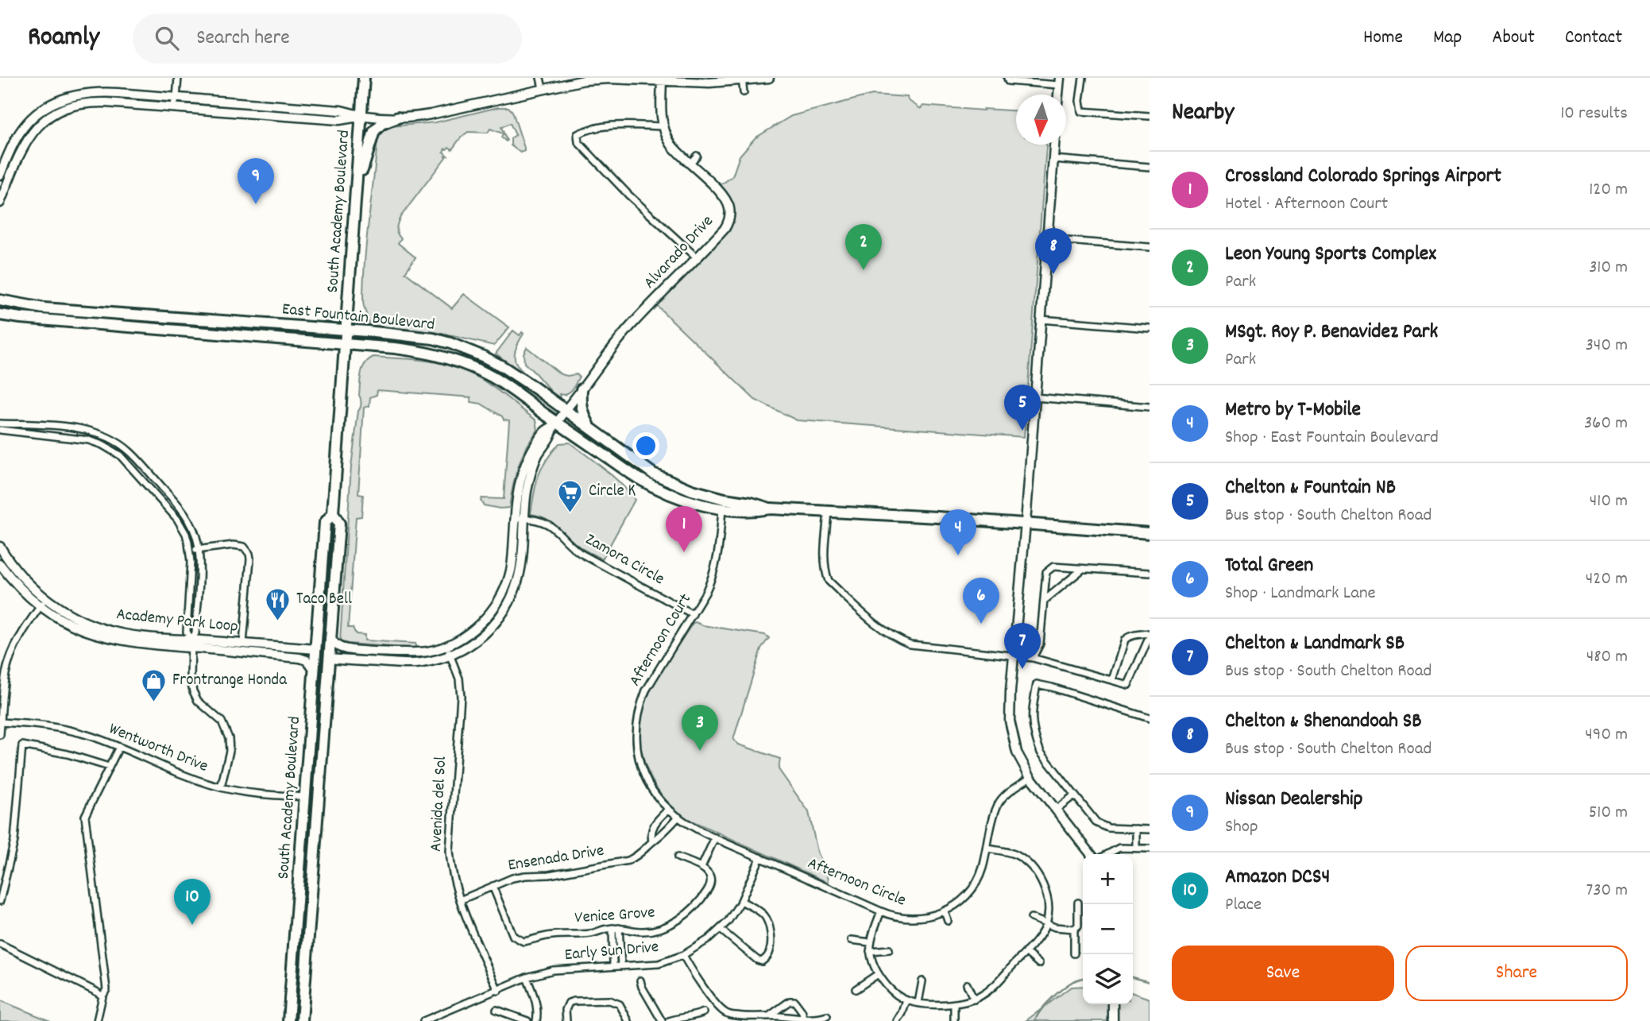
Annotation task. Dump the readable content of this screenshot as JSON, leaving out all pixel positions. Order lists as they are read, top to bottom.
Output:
{
  "streets": {
    "highway": ["South Academy Boulevard", "East Fountain Boulevard"],
    "street": [
      "Alvarado Drive",
      "Zamora Circle",
      "Academy Park Loop",
      "Afternoon Court",
      "Wentworth Drive",
      "Avenida del Sol",
      "Ensenada Drive",
      "Afternoon Circle",
      "Venice Grove",
      "Early Sun Drive"
    ]
  },
  "crossings": [
    ["South Academy Boulevard", "East Fountain Boulevard"],
    ["South Academy Boulevard", "Academy Park Loop"],
    ["South Academy Boulevard", "Wentworth Drive"],
    ["Alvarado Drive", "East Fountain Boulevard"],
    ["East Fountain Boulevard", "Afternoon Court"],
    ["Zamora Circle", "Afternoon Court"],
    ["Afternoon Court", "Ensenada Drive"],
    ["Afternoon Court", "Afternoon Circle"],
    ["Afternoon Court", "Early Sun Drive"],
    ["Avenida del Sol", "Ensenada Drive"],
    ["Avenida del Sol", "Early Sun Drive"],
    ["Ensenada Drive", "Venice Grove"],
    ["Afternoon Circle", "Early Sun Drive"]
  ],
  "places": {
    "supermarket": ["Circle K"],
    "restaurant": ["Taco Bell"],
    "shop": ["Frontrange Honda"]
  },
  "north": "bottom",
  "page": {
    "header": "Roamly",
    "search": "Search here",
    "nav": [
      "Home",
      "Map",
      "About",
      "Contact"
    ],
    "heading": ["Nearby", "10 results"],
    "list": [
      {
        "mark": "1",
        "name": "Crossland Colorado Springs Airport",
        "note": "Hotel · Afternoon Court",
        "value": "120 m"
      },
      {
        "mark": "2",
        "name": "Leon Young Sports Complex",
        "note": "Park",
        "value": "310 m"
      },
      {
        "mark": "3",
        "name": "MSgt. Roy P. Benavidez Park",
        "note": "Park",
        "value": "340 m"
      },
      {
        "mark": "4",
        "name": "Metro by T-Mobile",
        "note": "Shop · East Fountain Boulevard",
        "value": "360 m"
      },
      {
        "mark": "5",
        "name": "Chelton & Fountain NB",
        "note": "Bus stop · South Chelton Road",
        "value": "410 m"
      },
      {
        "mark": "6",
        "name": "Total Green",
        "note": "Shop · Landmark Lane",
        "value": "420 m"
      },
      {
        "mark": "7",
        "name": "Chelton & Landmark SB",
        "note": "Bus stop · South Chelton Road",
        "value": "480 m"
      },
      {
        "mark": "8",
        "name": "Chelton & Shenandoah SB",
        "note": "Bus stop · South Chelton Road",
        "value": "490 m"
      },
      {
        "mark": "9",
        "name": "Nissan Dealership",
        "note": "Shop",
        "value": "510 m"
      },
      {
        "mark": "10",
        "name": "Amazon DCS4",
        "note": "Place",
        "value": "730 m"
      }
    ],
    "pins": [
      "9",
      "2",
      "8",
      "5",
      "1",
      "4",
      "6",
      "7",
      "3",
      "10"
    ],
    "map_buttons": ["+", "−"],
    "buttons": ["Save", "Share"]
  }
}
